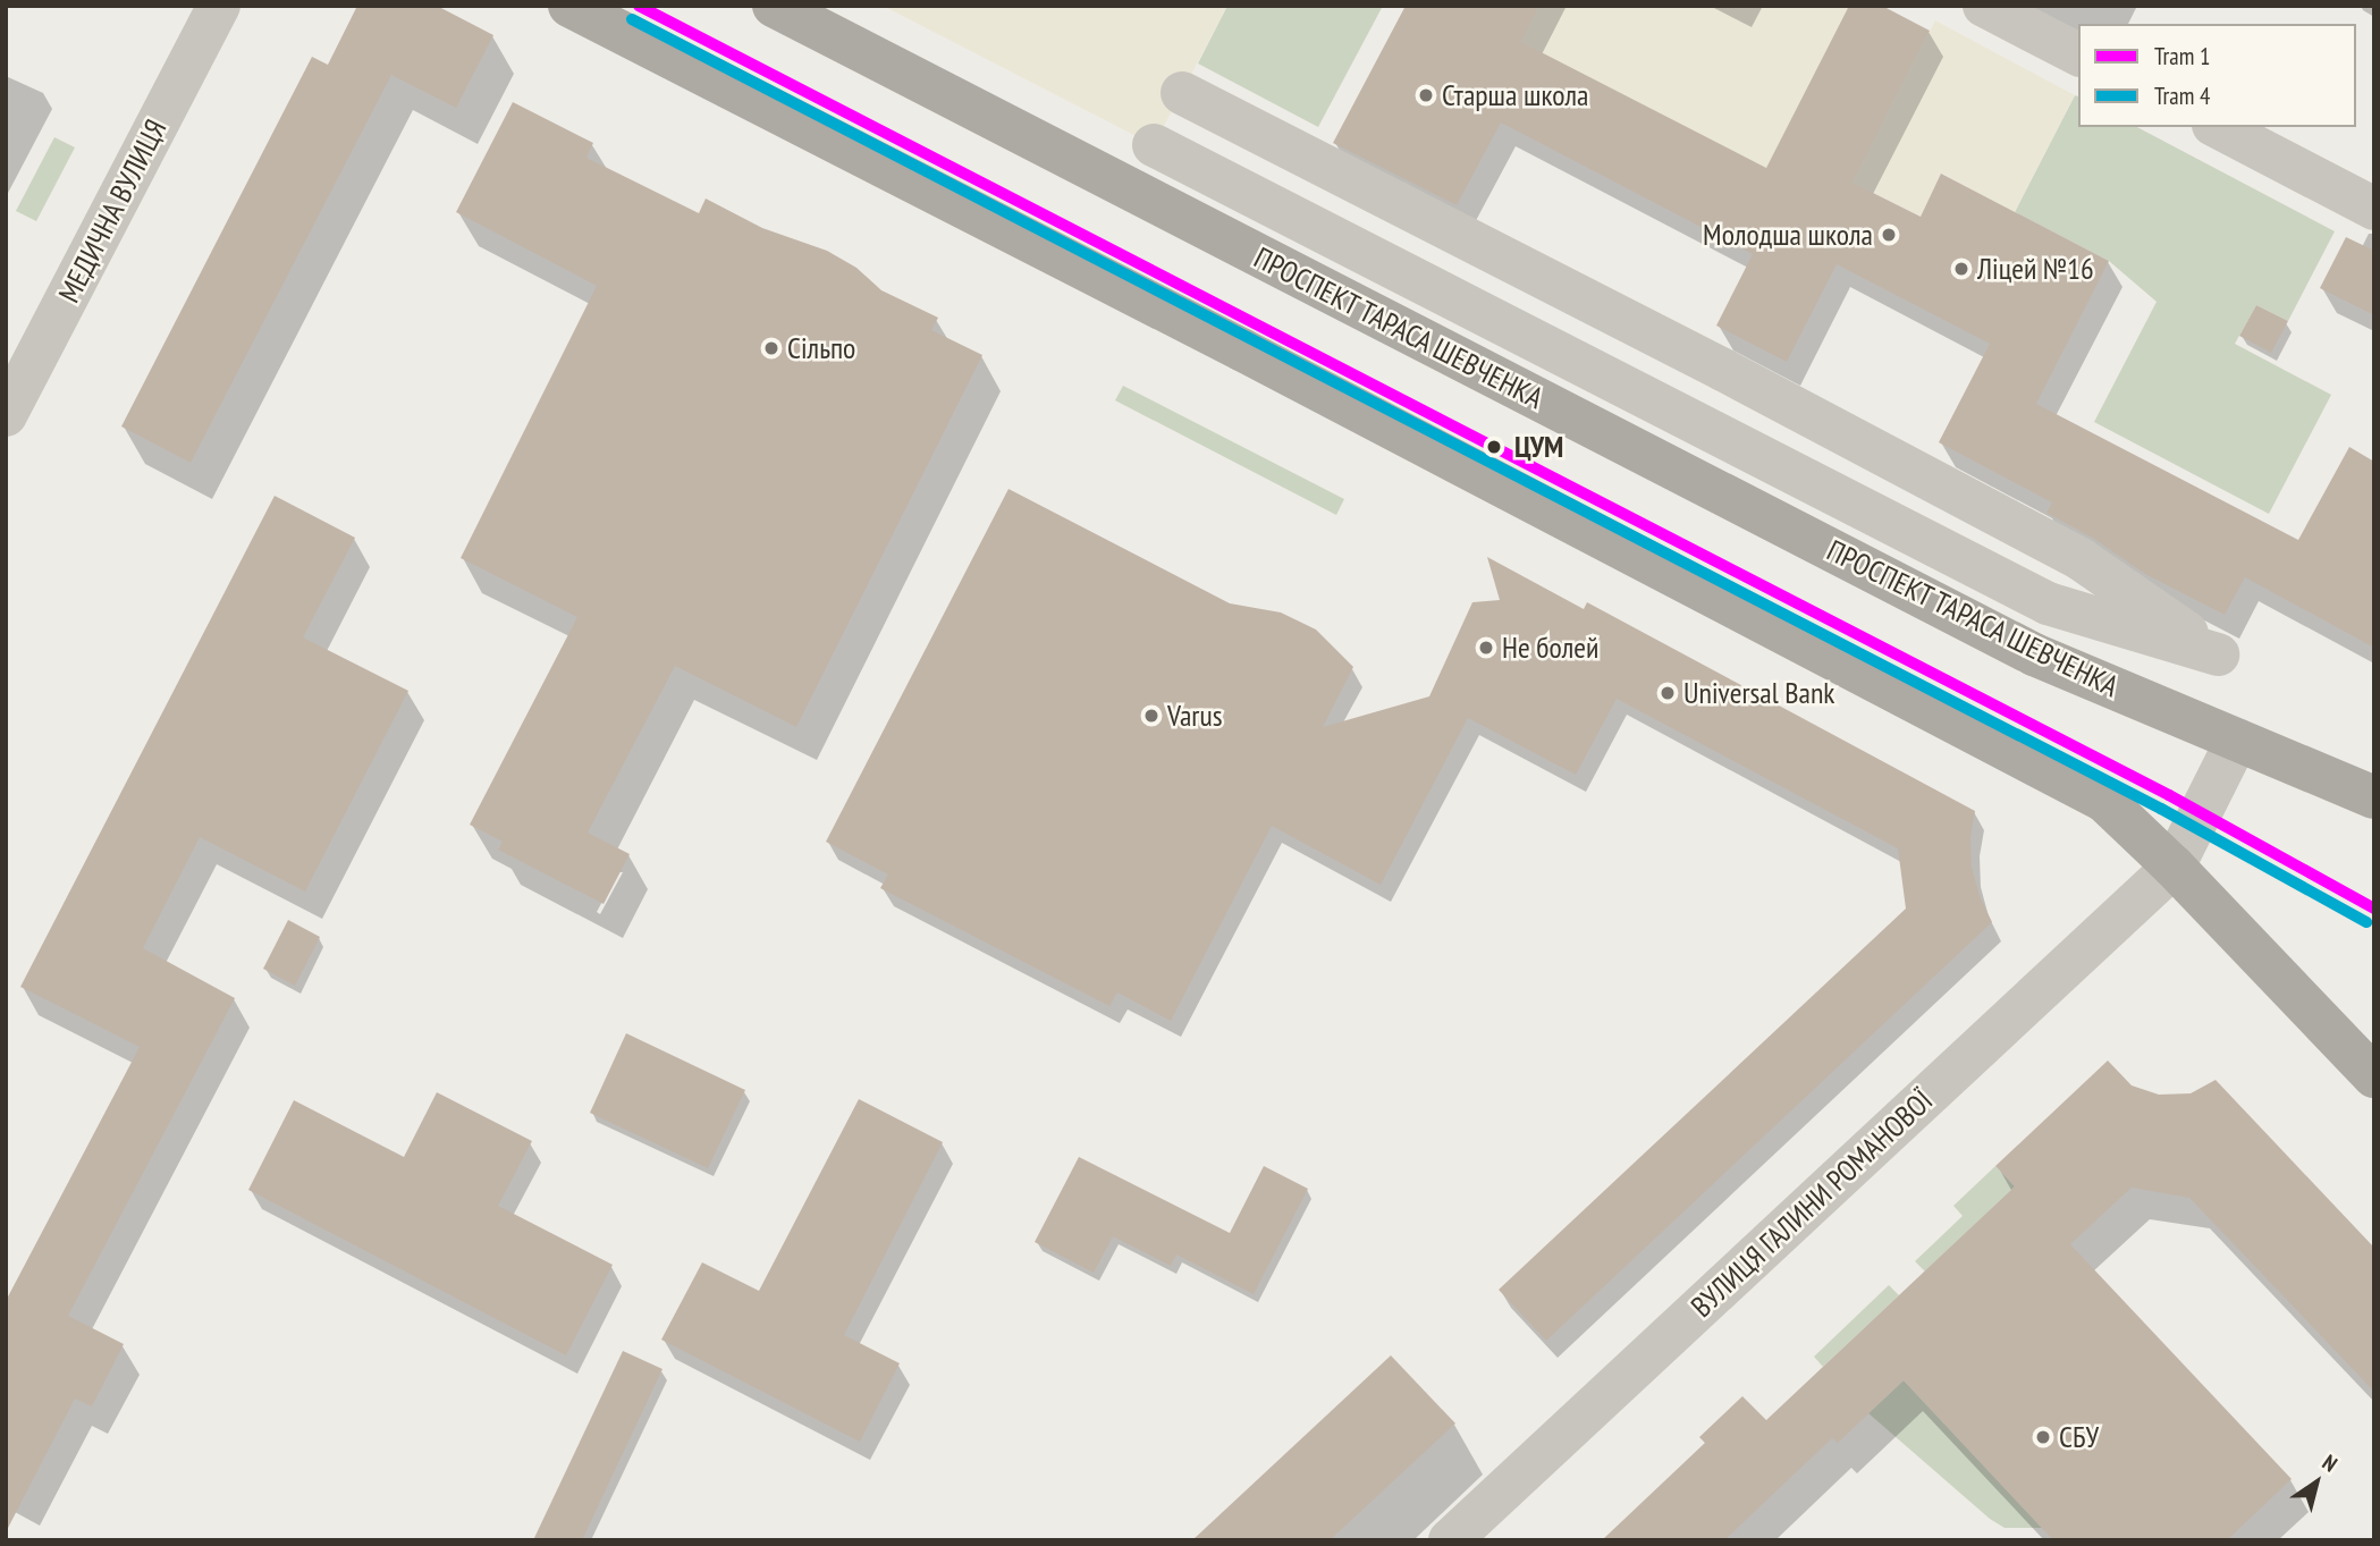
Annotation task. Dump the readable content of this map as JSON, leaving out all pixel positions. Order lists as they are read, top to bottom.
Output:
{
  "streets": {
    "main road": ["ПРОСПЕКТ ТАРАСА ШЕВЧЕНКА"],
    "street": ["МЕДИЧНА ВУЛИЦЯ", "ВУЛИЦЯ ГАЛИНИ РОМАНОВОЇ"]
  },
  "places": [
    "Старша школа",
    "Молодша школа",
    "Ліцей №16",
    "Сільпо",
    "ЦУМ",
    "Не болей",
    "Universal Bank",
    "Varus",
    "СБУ"
  ],
  "lines": ["tram line 1", "tram line 4"],
  "legend": ["Tram 1", "Tram 4"],
  "north": "top right"
}
